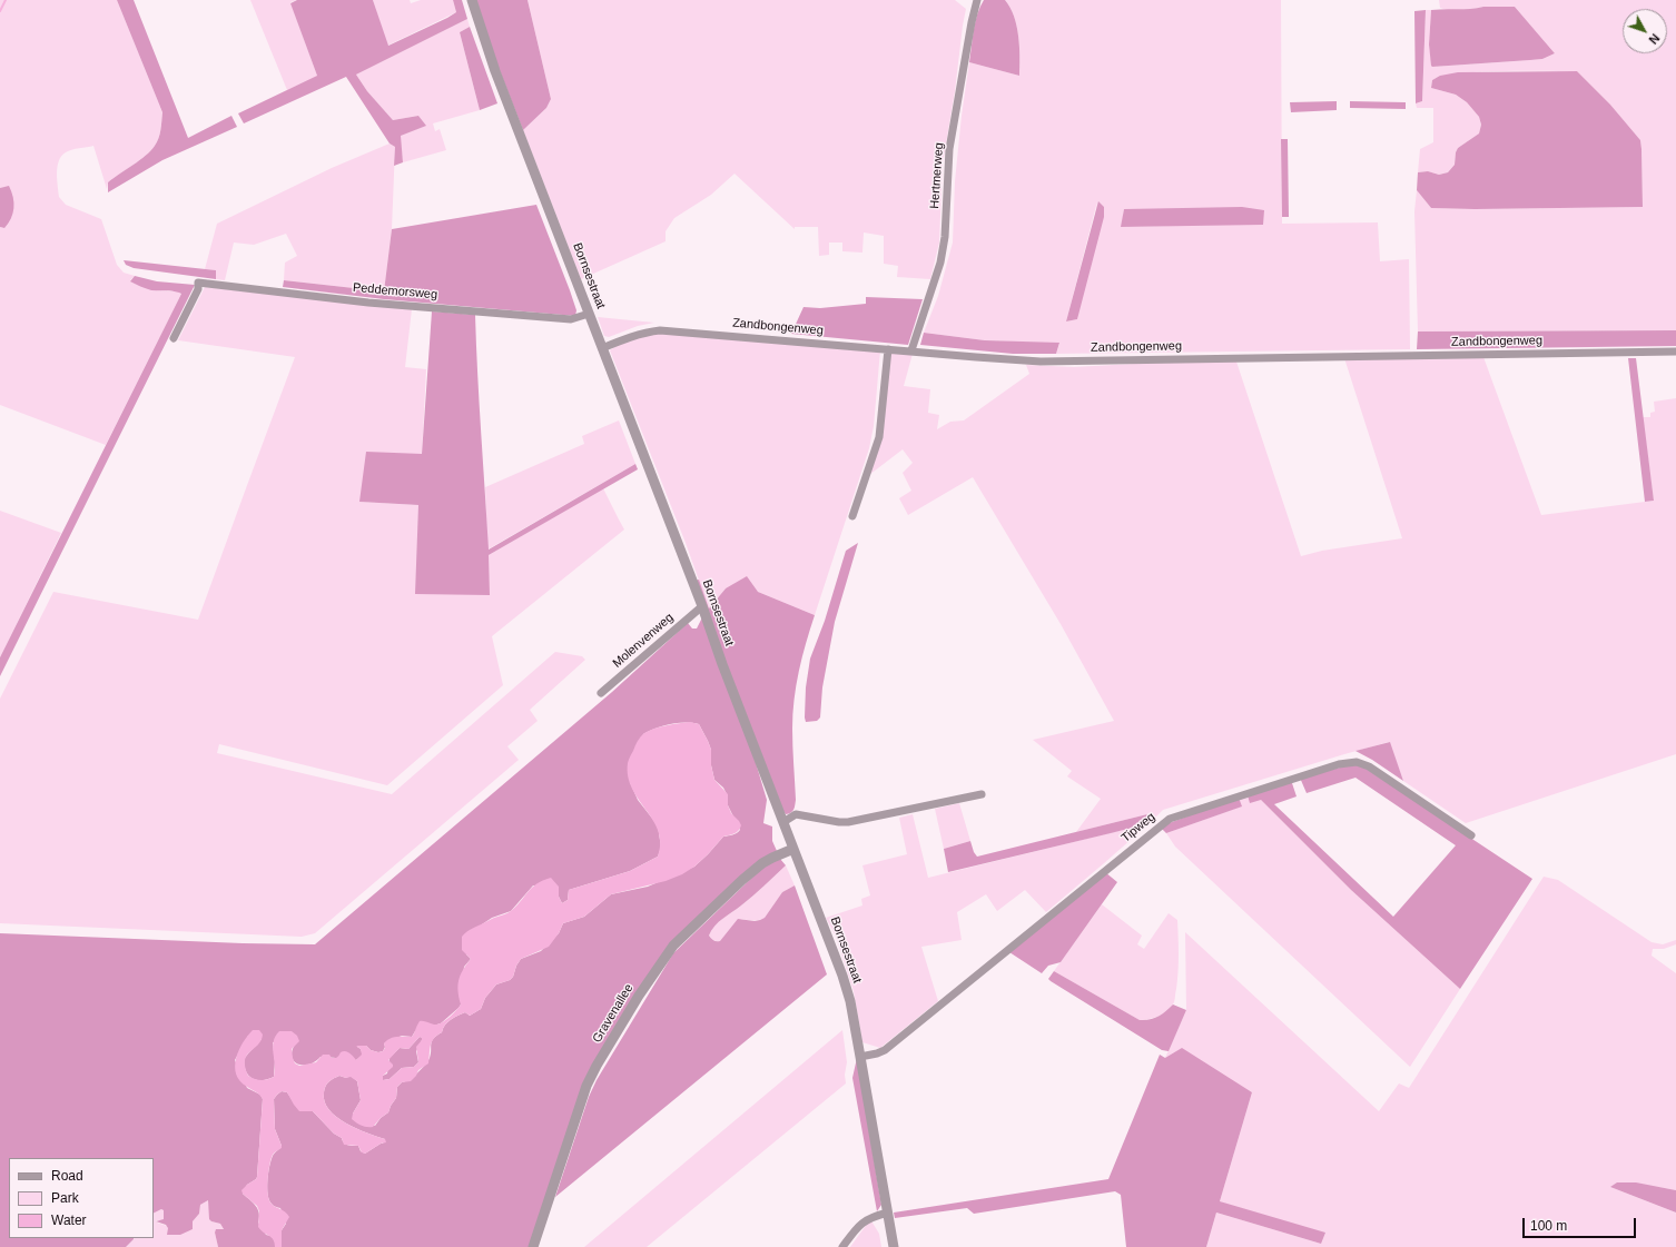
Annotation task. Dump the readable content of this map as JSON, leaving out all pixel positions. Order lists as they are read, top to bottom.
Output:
{
  "streets": {
    "street": [
      "Hertmerweg",
      "Bornsestraat",
      "Peddemorsweg",
      "Zandbongenweg",
      "Molenvenweg",
      "Tipweg",
      "Gravenallee"
    ]
  },
  "crossings": [
    ["Hertmerweg", "Zandbongenweg"],
    ["Bornsestraat", "Peddemorsweg"],
    ["Bornsestraat", "Zandbongenweg"],
    ["Bornsestraat", "Molenvenweg"],
    ["Bornsestraat", "Tipweg"],
    ["Bornsestraat", "Gravenallee"]
  ],
  "legend": ["Road", "Park", "Water"],
  "scale_bar": "100 m",
  "north": "bottom right"
}
